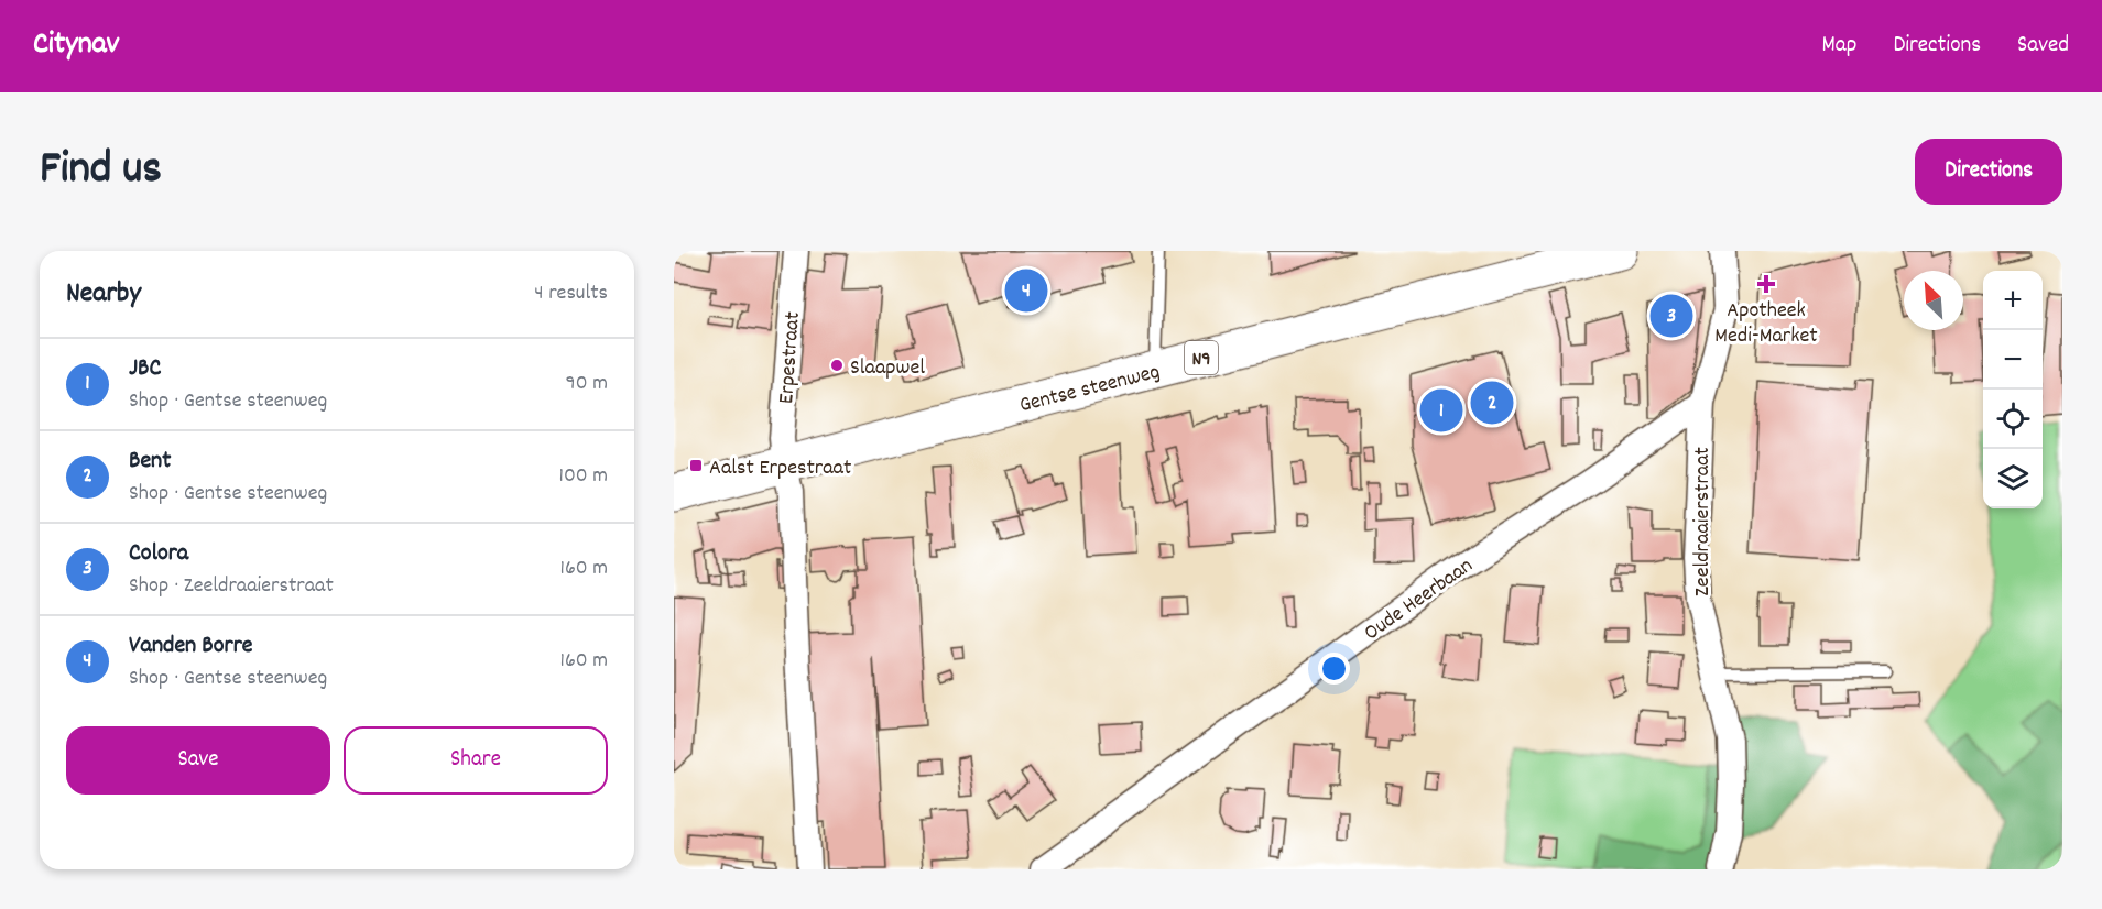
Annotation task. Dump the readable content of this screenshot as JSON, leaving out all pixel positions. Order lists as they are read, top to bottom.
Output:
{
  "streets": {
    "main road": ["N9", "Gentse steenweg"],
    "street": ["Erpestraat", "Zeeldraaierstraat", "Oude Heerbaan"]
  },
  "crossings": [
    ["Erpestraat", "Gentse steenweg"],
    ["Zeeldraaierstraat", "Oude Heerbaan"]
  ],
  "places": {
    "health": ["Apotheek Medi-Market"],
    "other": ["Slaapwel"],
    "transit": ["Aalst Erpestraat"]
  },
  "north": "top left",
  "page": {
    "header": "Citynav",
    "nav": ["Map", "Directions", "Saved"],
    "title": "Find us",
    "buttons": [
      "Directions",
      ["Save", "Share"]
    ],
    "heading": ["Nearby", "4 results"],
    "pins": [
      "4",
      "3",
      "2",
      "1"
    ],
    "map_buttons": ["+", "−"],
    "list": [
      {
        "mark": "1",
        "name": "JBC",
        "note": "Shop · Gentse steenweg",
        "value": "90 m"
      },
      {
        "mark": "2",
        "name": "Bent",
        "note": "Shop · Gentse steenweg",
        "value": "100 m"
      },
      {
        "mark": "3",
        "name": "Colora",
        "note": "Shop · Zeeldraaierstraat",
        "value": "160 m"
      },
      {
        "mark": "4",
        "name": "Vanden Borre",
        "note": "Shop · Gentse steenweg",
        "value": "160 m"
      }
    ]
  }
}
